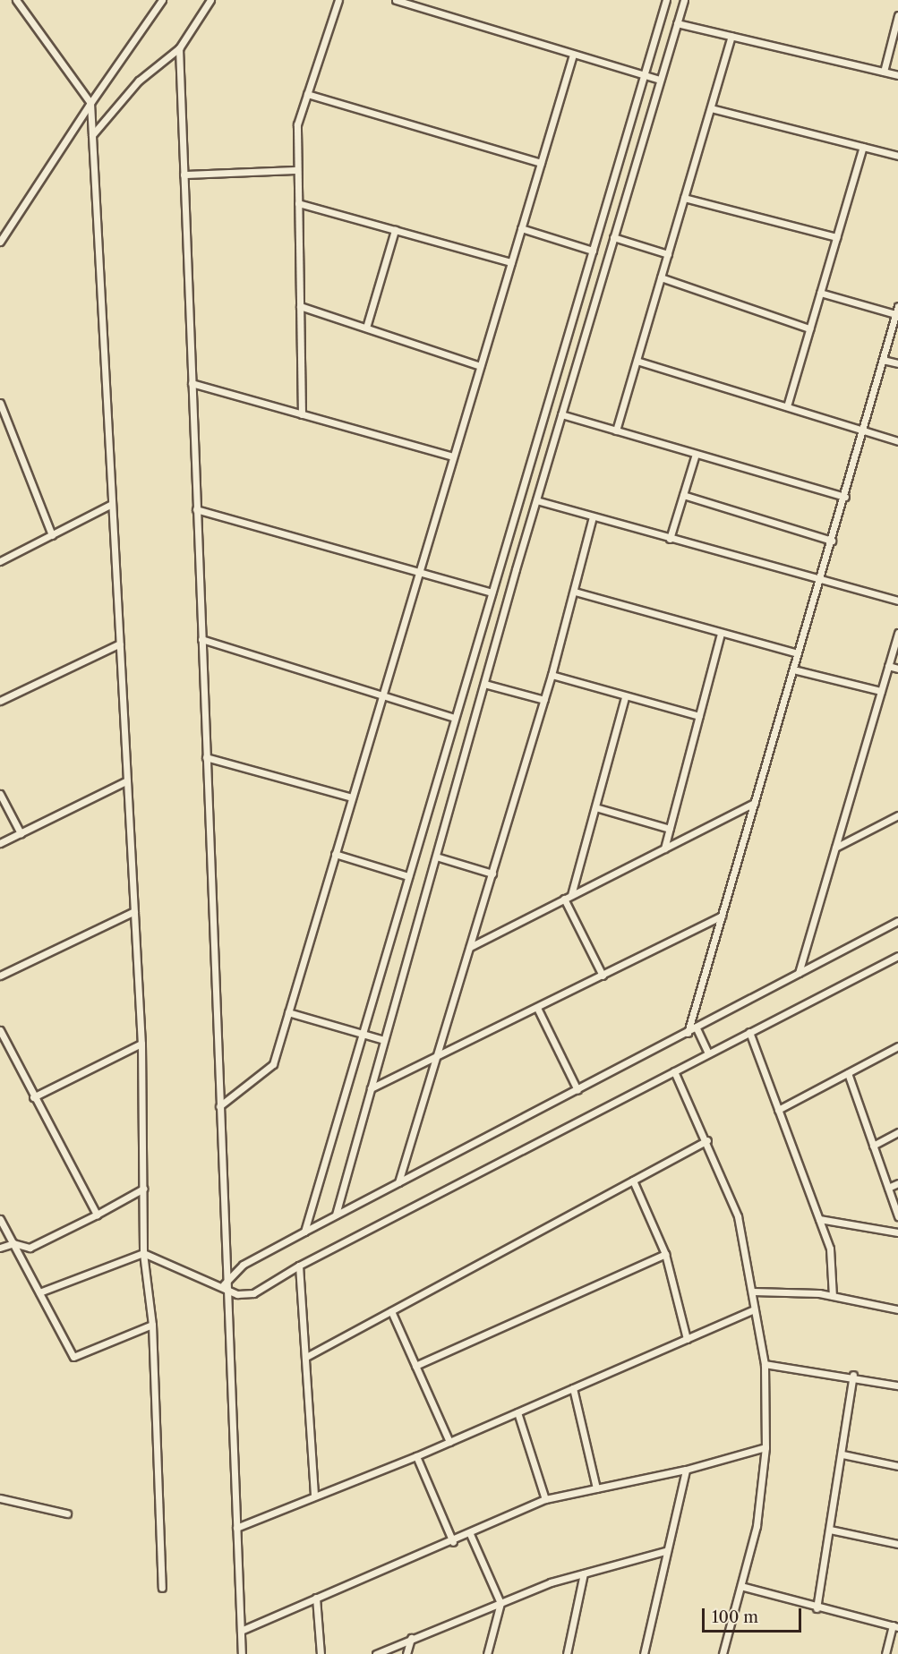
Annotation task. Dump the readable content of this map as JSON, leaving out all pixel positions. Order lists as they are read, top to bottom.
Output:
{
  "scale_bar": "100 m"
}
